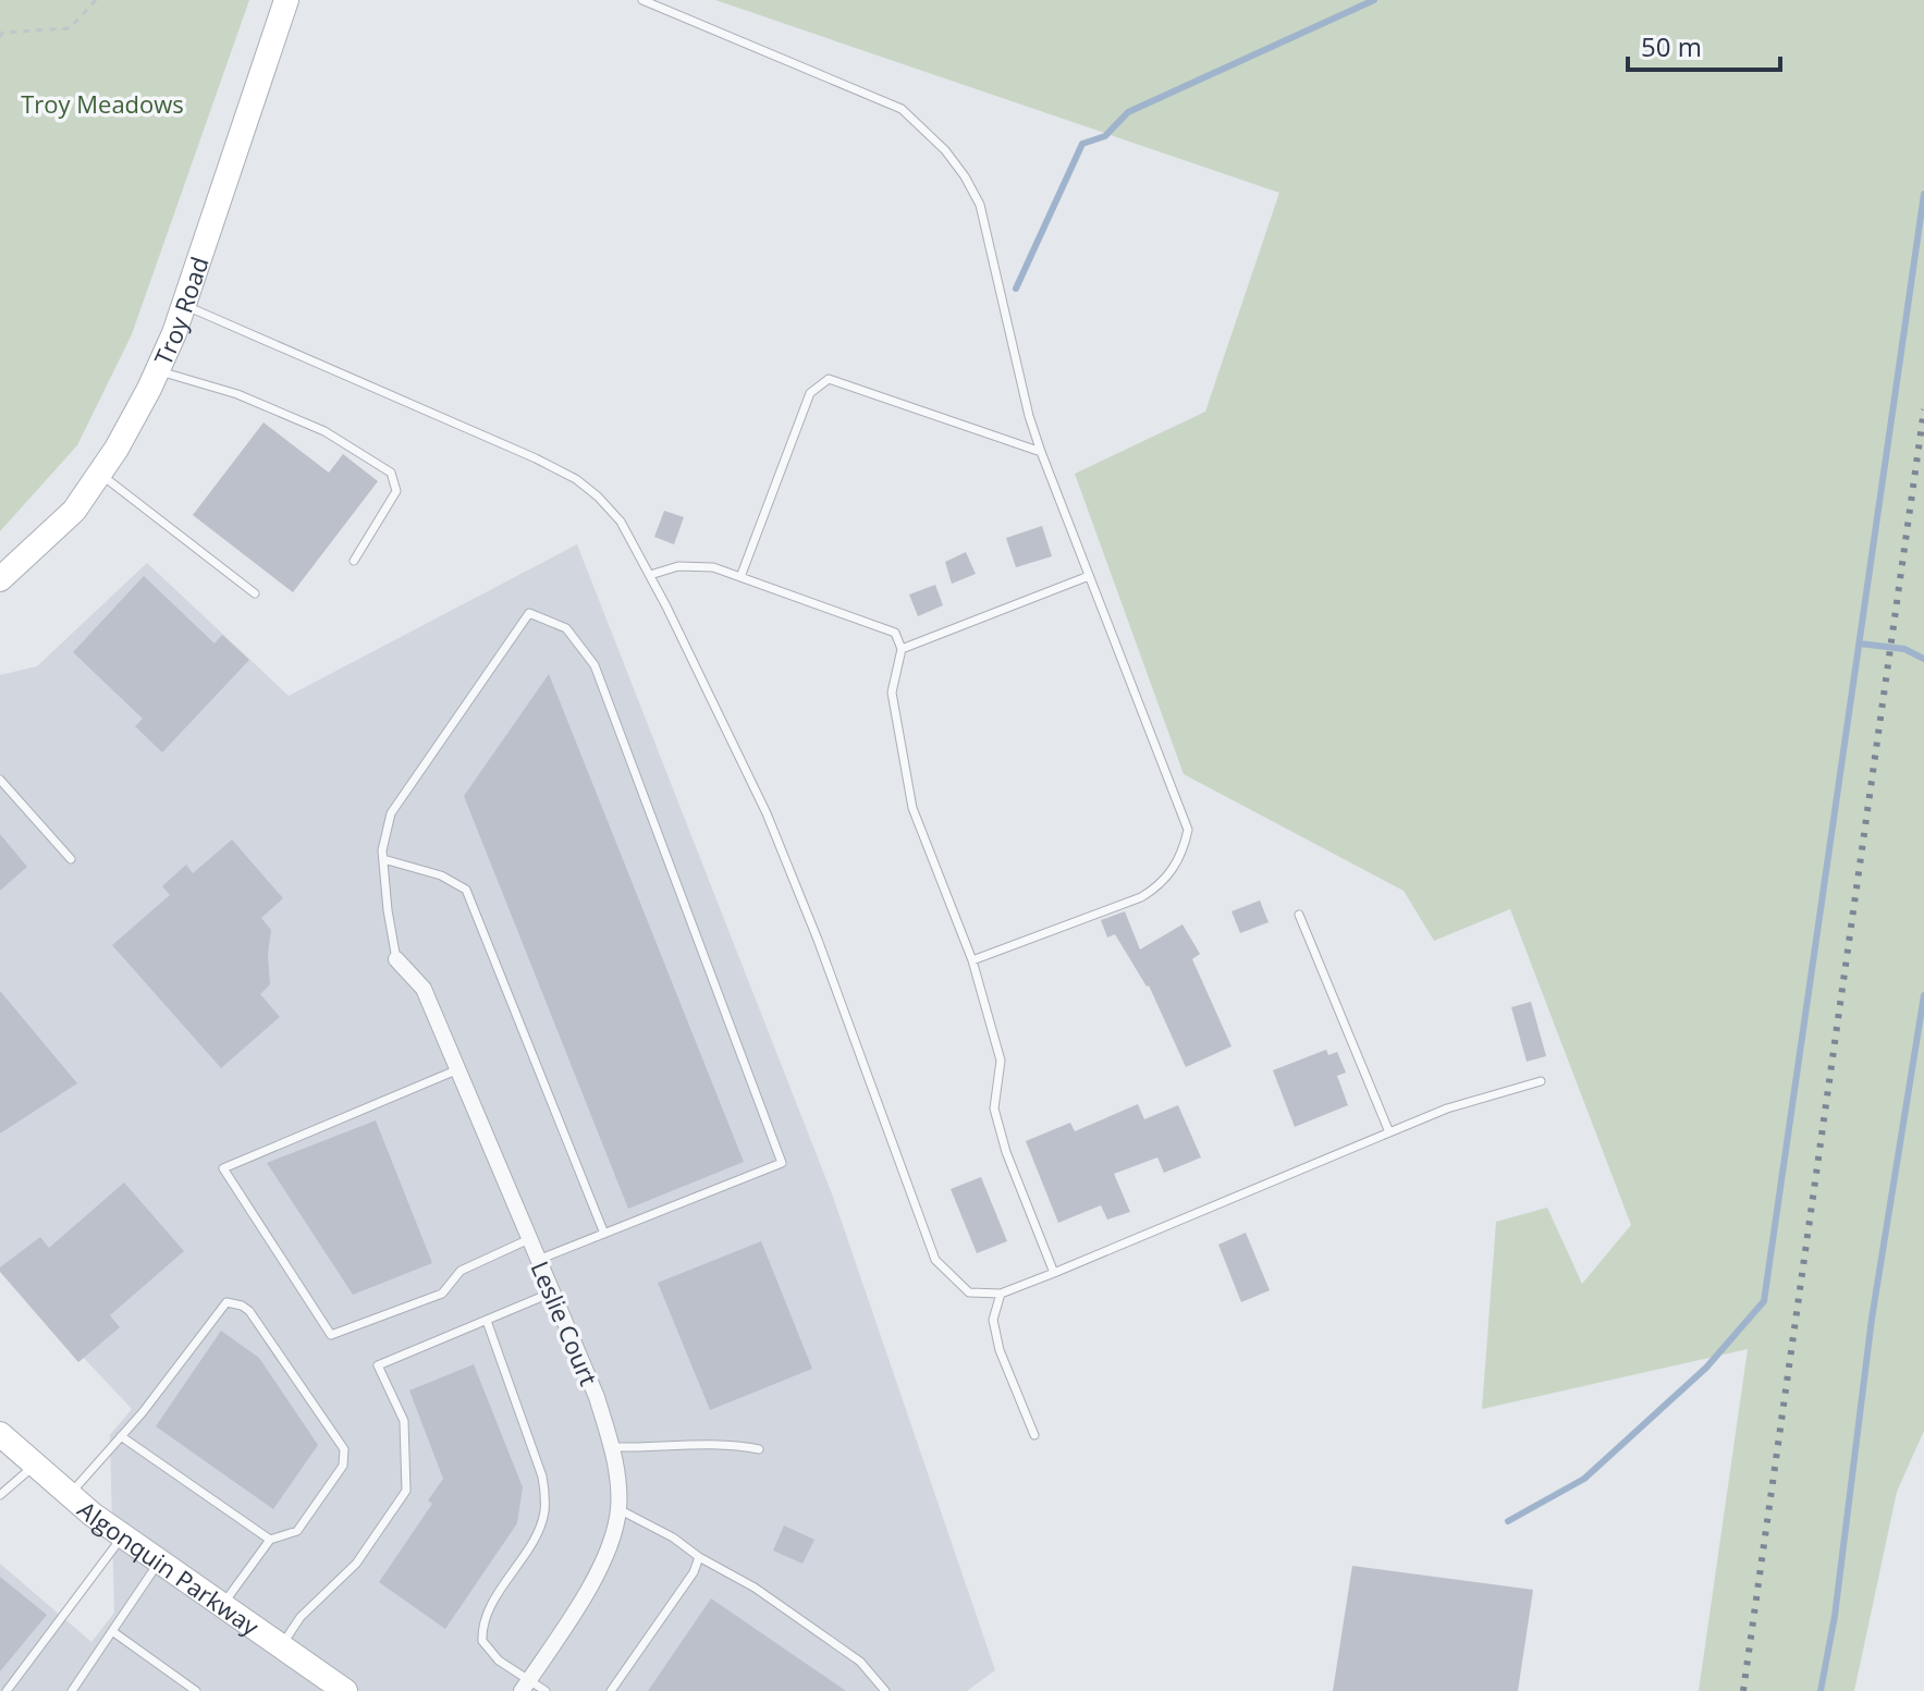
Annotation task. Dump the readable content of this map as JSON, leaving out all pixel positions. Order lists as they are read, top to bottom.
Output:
{
  "streets": {
    "street": ["Troy Road", "Leslie Court", "Algonquin Parkway"]
  },
  "parks": ["Troy Meadows"],
  "scale_bar": "50 m"
}
